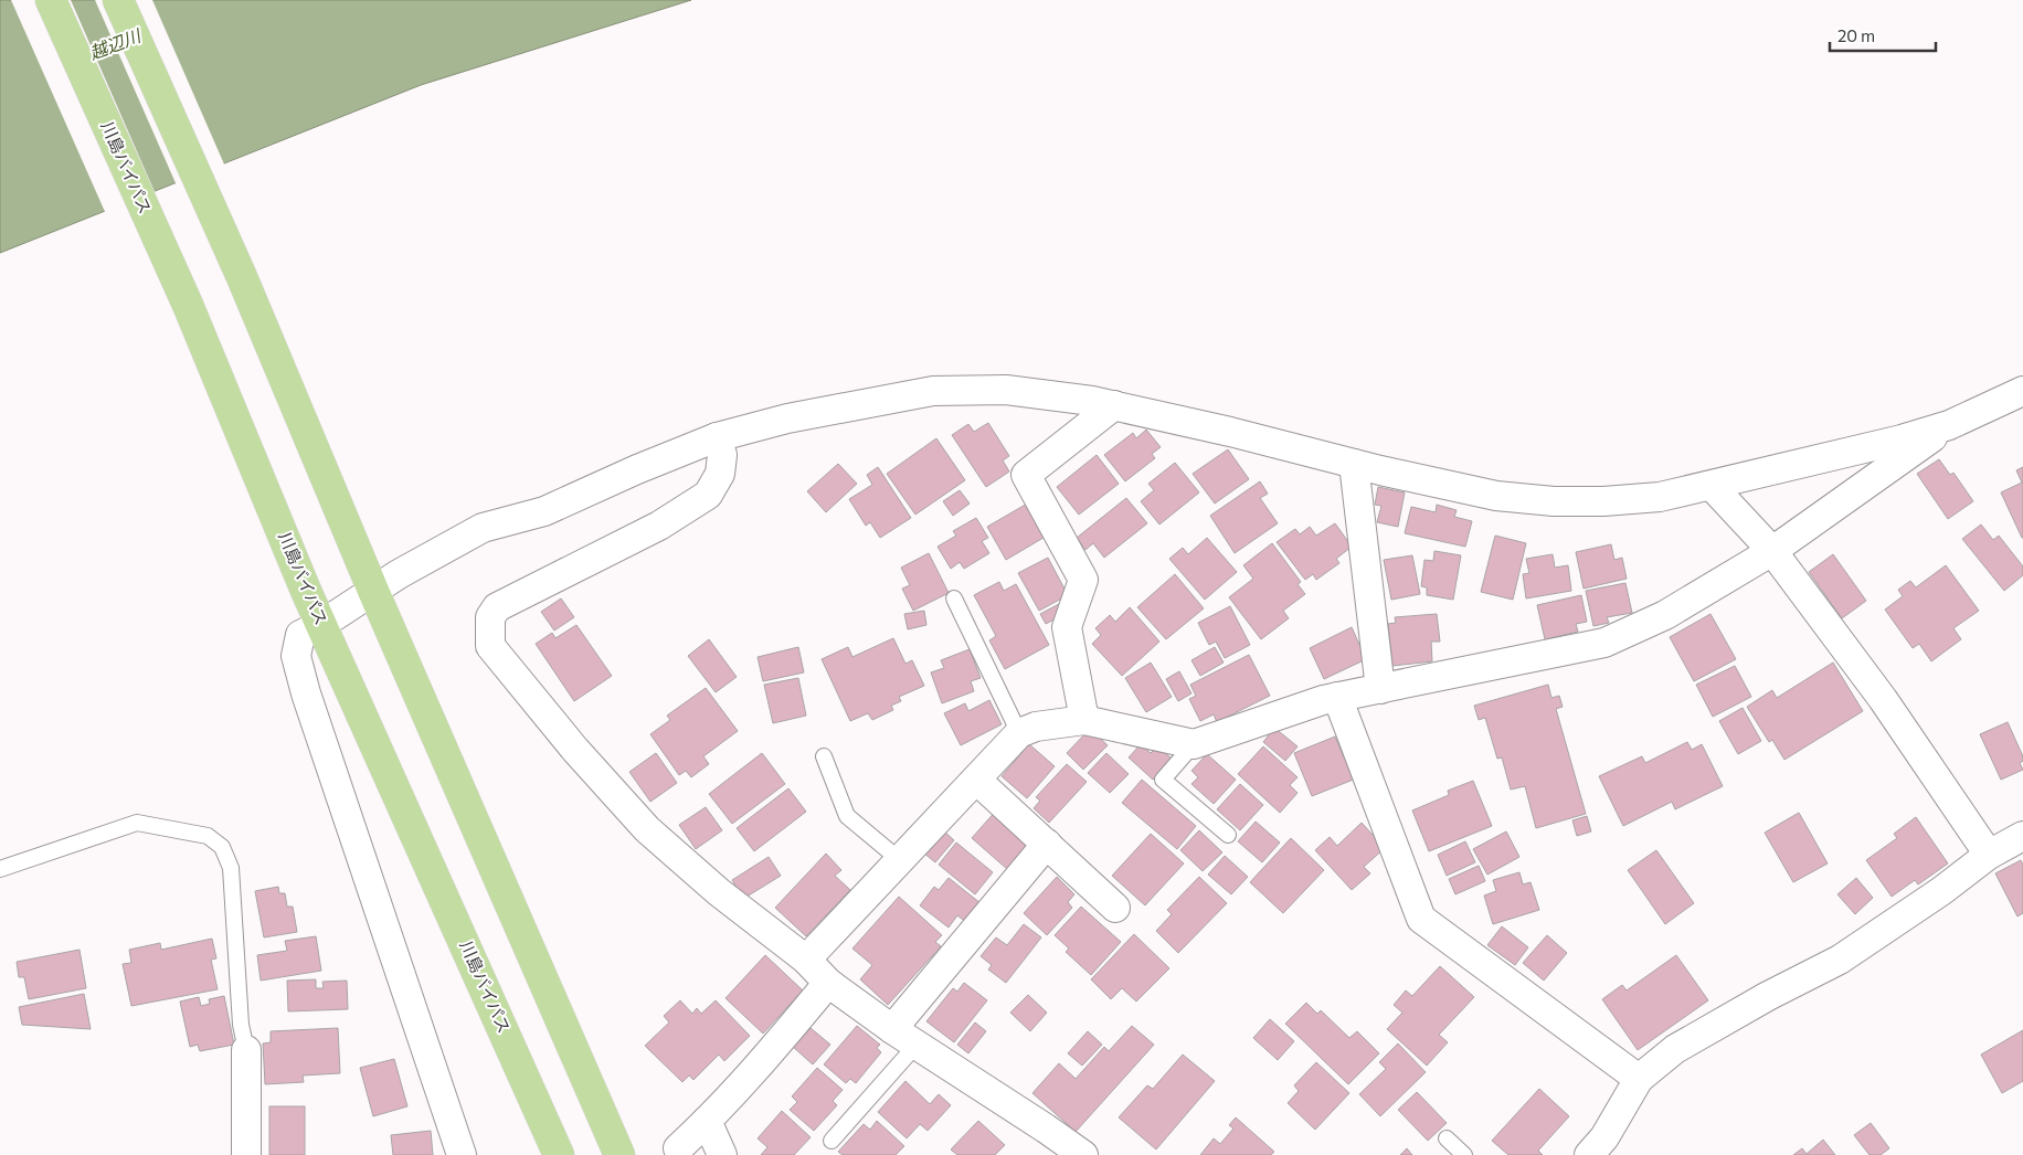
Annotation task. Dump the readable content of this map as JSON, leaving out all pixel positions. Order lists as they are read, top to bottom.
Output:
{
  "streets": {
    "highway": ["川島バイパス"]
  },
  "water": ["越辺川"],
  "scale_bar": "20 m"
}
